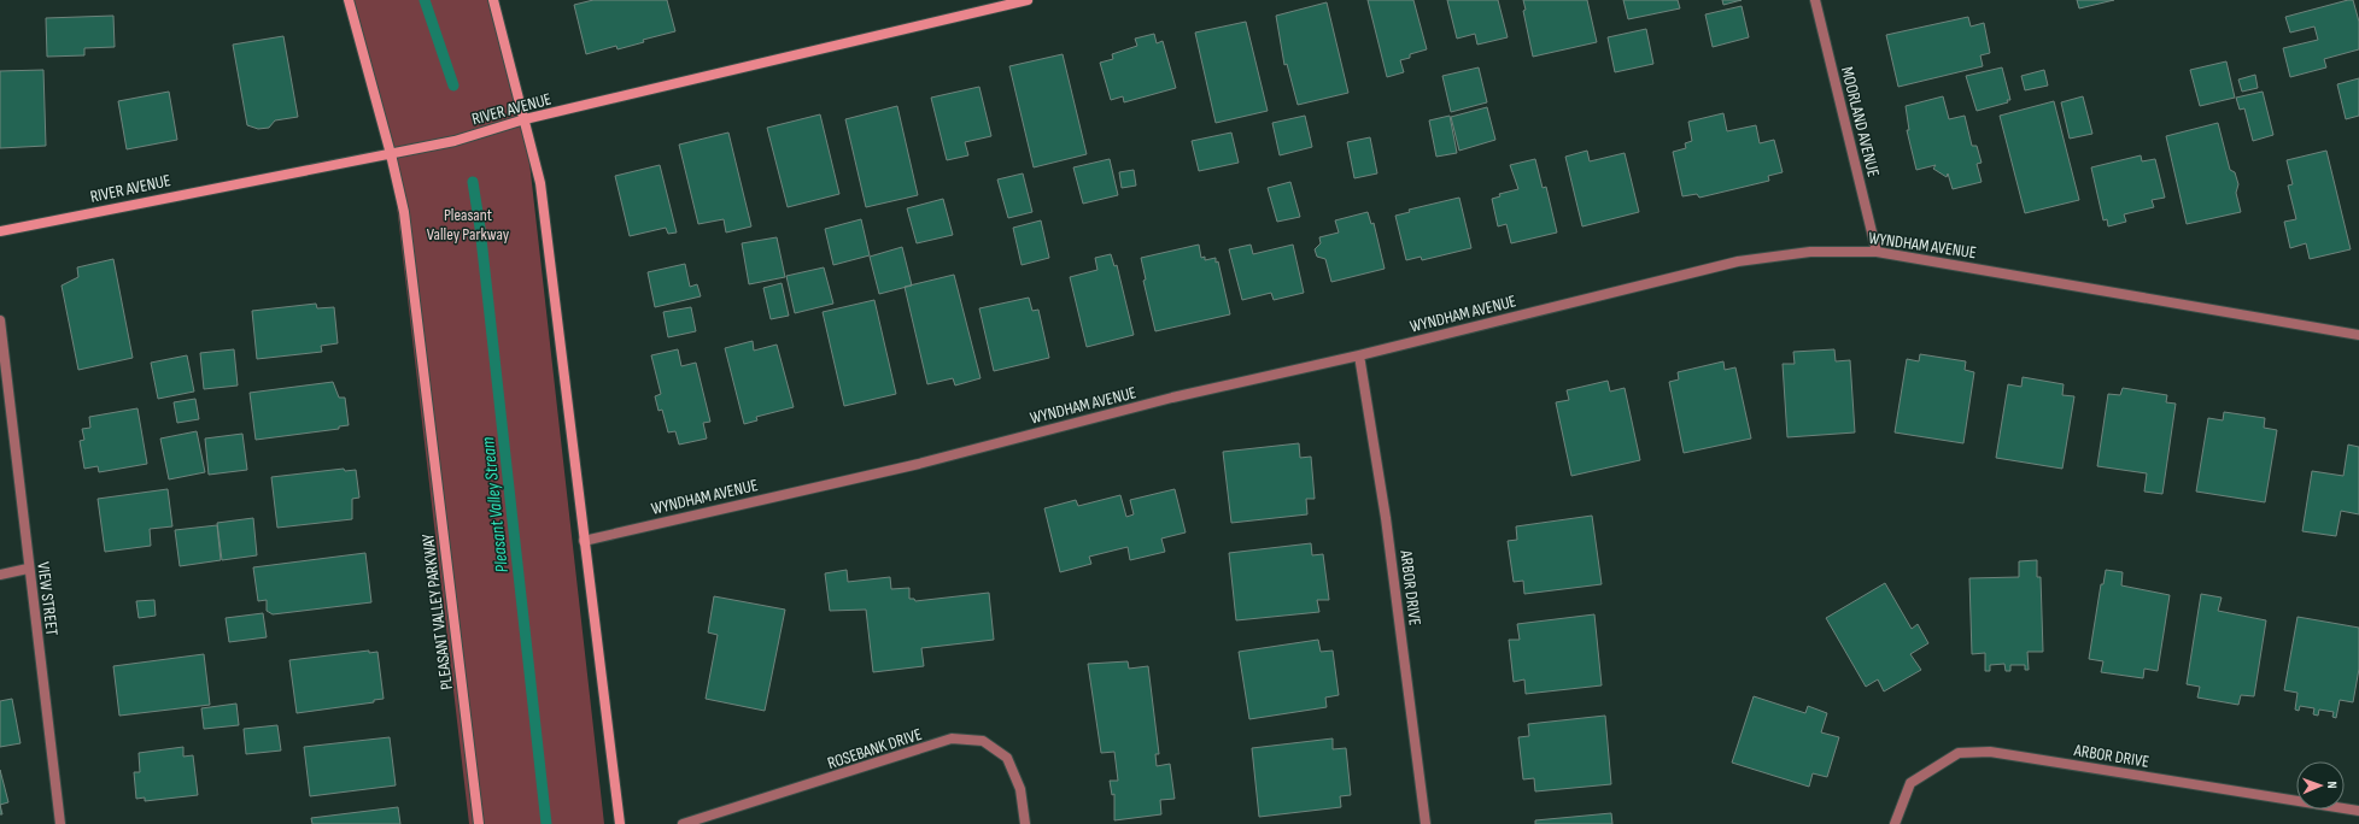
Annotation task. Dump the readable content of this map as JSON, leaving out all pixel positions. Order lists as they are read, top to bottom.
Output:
{
  "streets": {
    "street": [
      "RIVER AVENUE",
      "MOORLAND AVENUE",
      "WYNDHAM AVENUE",
      "ARBOR DRIVE",
      "VIEW STREET",
      "PLEASANT VALLEY PARKWAY",
      "ROSEBANK DRIVE"
    ]
  },
  "crossings": [
    ["RIVER AVENUE", "PLEASANT VALLEY PARKWAY"],
    ["MOORLAND AVENUE", "WYNDHAM AVENUE"],
    ["WYNDHAM AVENUE", "ARBOR DRIVE"]
  ],
  "water": ["Pleasant Valley Stream"],
  "parks": ["Pleasant Valley Parkway"],
  "north": "right"
}
